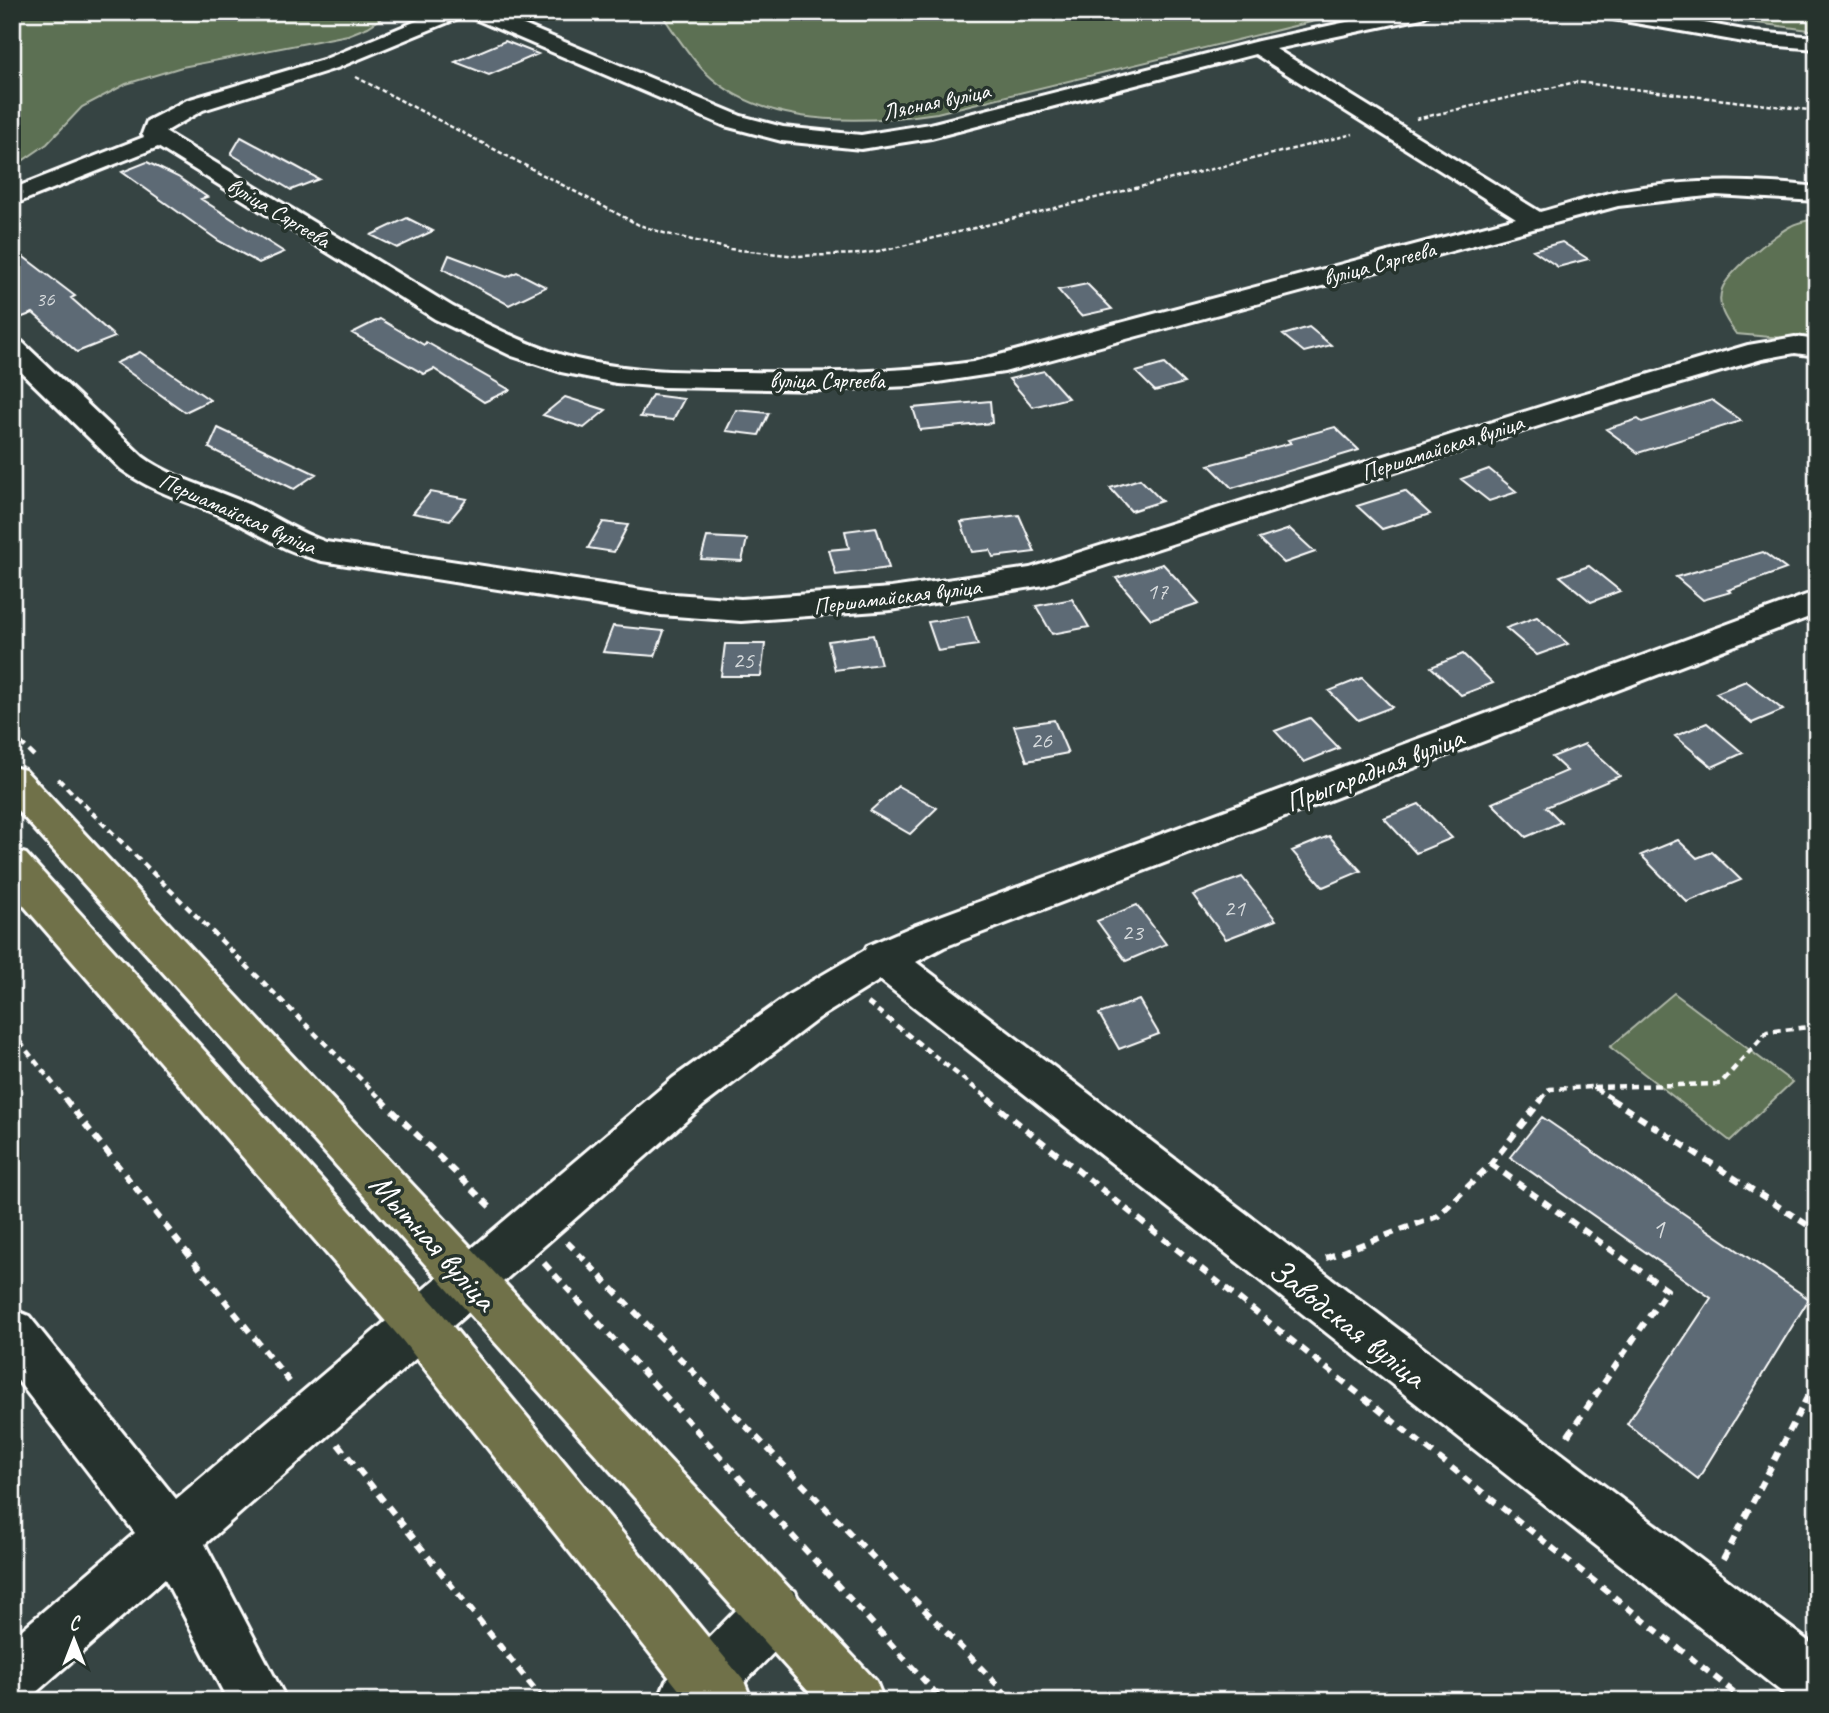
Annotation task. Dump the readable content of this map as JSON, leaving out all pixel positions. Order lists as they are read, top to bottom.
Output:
{
  "streets": {
    "main road": ["Мытная вуліца"],
    "street": [
      "Лясная вуліца",
      "вуліца Сяргеева",
      "Першамайская вуліца",
      "Прыгарадная вуліца",
      "Заводская вуліца"
    ]
  },
  "crossings": [
    ["Прыгарадная вуліца", "Мытная вуліца"],
    ["Прыгарадная вуліца", "Заводская вуліца"]
  ],
  "house_numbers": [
    "36",
    "17",
    "25",
    "26",
    "21",
    "23",
    "1"
  ],
  "north": "top"
}
